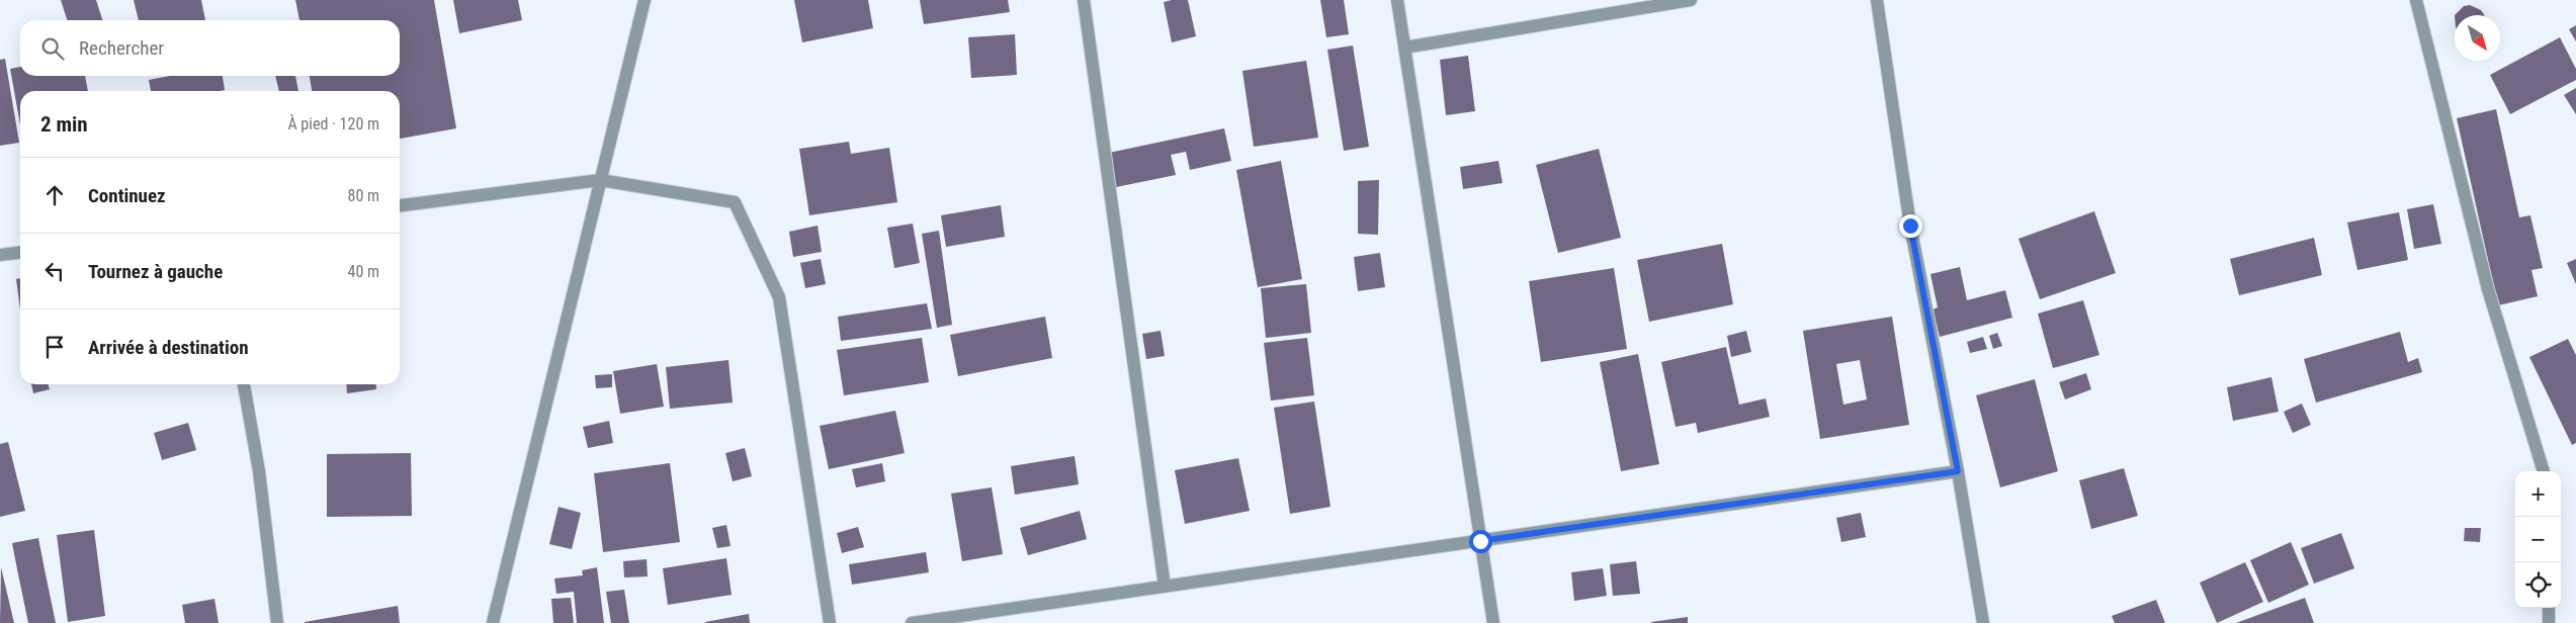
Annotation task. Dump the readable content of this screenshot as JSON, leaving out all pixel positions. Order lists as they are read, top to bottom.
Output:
{
  "north": "bottom right",
  "page": {
    "search": "Rechercher",
    "heading": ["2 min", "À pied · 120 m"],
    "list": [
      ["Continuez", "80 m"],
      ["Tournez à gauche", "40 m"],
      "Arrivée à destination"
    ],
    "map_buttons": ["+", "−"]
  }
}
